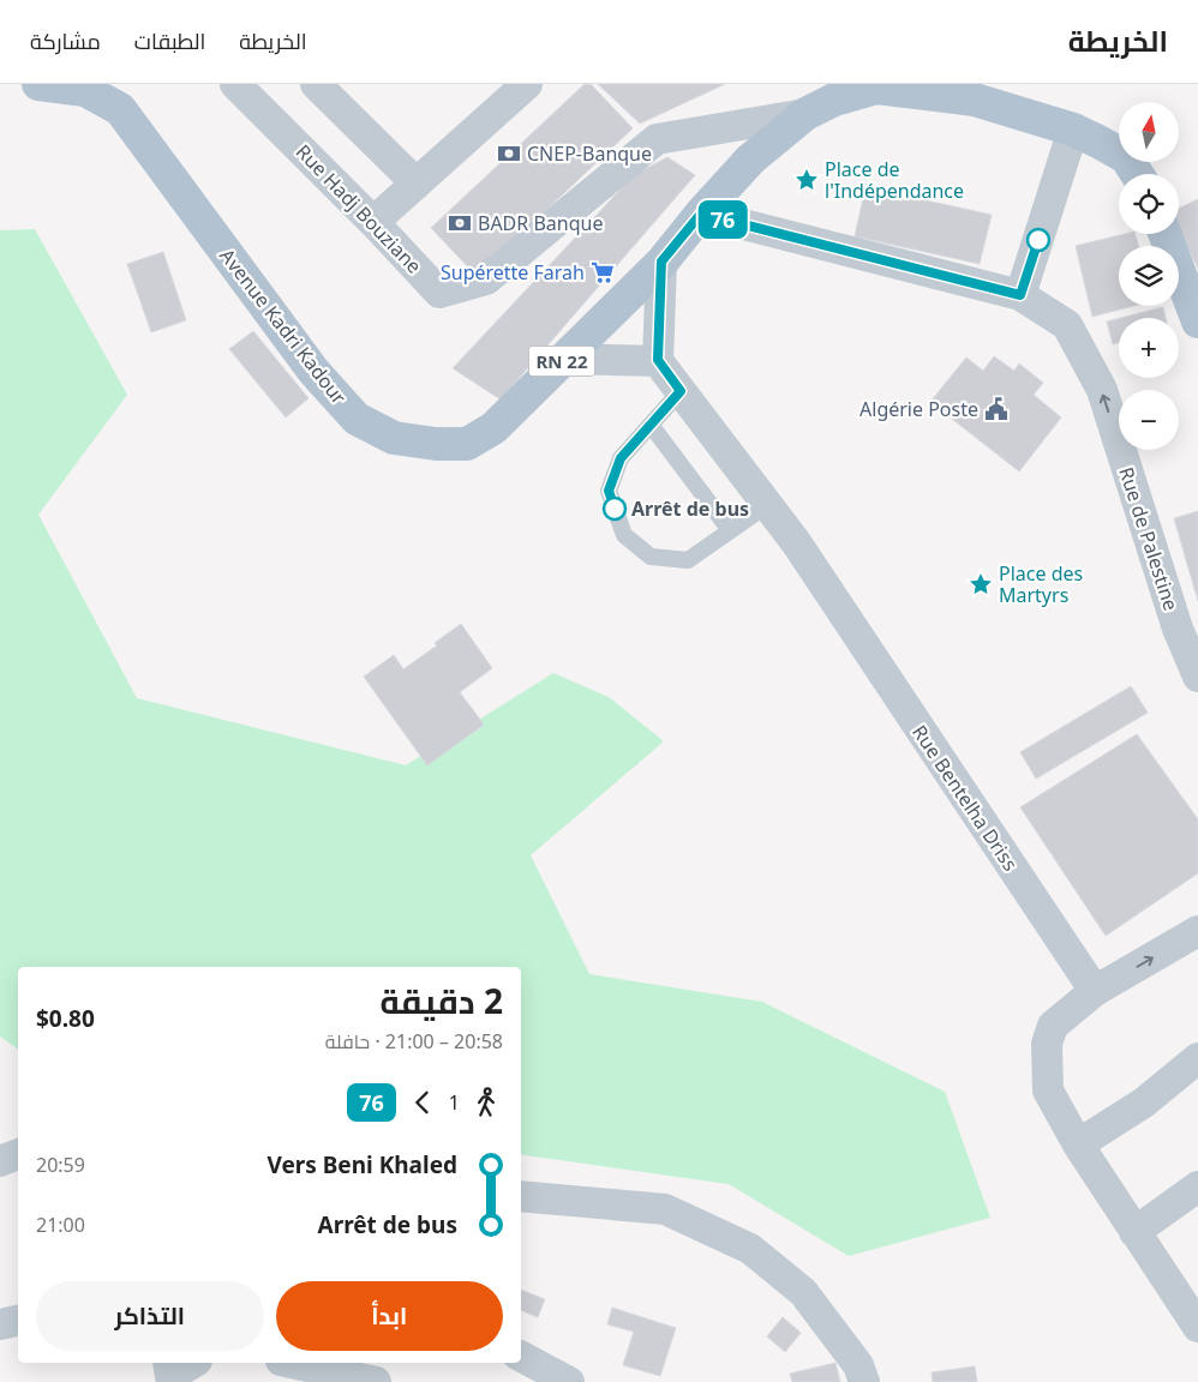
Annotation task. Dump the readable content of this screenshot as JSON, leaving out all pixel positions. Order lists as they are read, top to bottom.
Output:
{
  "streets": {
    "main road": ["Avenue Kadri Kadour", "RN 22"],
    "street": ["Rue Hadj Bouziane", "Rue de Palestine", "Rue Bentelha Driss"]
  },
  "crossings": [
    ["Rue Hadj Bouziane", "Avenue Kadri Kadour"],
    ["Avenue Kadri Kadour", "Rue de Palestine"]
  ],
  "one_way": ["Rue de Palestine"],
  "places": {
    "bank": ["CNEP-Banque", "BADR Banque"],
    "place": ["Place de l'Indépendance", "Place des Martyrs"],
    "supermarket": ["Supérette Farah"],
    "public building": ["Algérie Poste"],
    "other": ["Arrêt de bus"]
  },
  "lines": ["bus line 76"],
  "north": "top",
  "page": {
    "header": "الخريطة",
    "nav": ["الخريطة", "الطبقات", "مشاركة"],
    "on_map": "76",
    "map_buttons": ["+", "−"],
    "heading": ["2 دقيقة", "20:58 – 21:00 · حافلة", "$0.80"],
    "legs": ["1", "76"],
    "list": [
      {
        "name": "Vers Beni Khaled",
        "value": "20:59"
      },
      {
        "name": "Arrêt de bus",
        "value": "21:00"
      }
    ],
    "buttons": ["ابدأ", "التذاكر"]
  }
}
